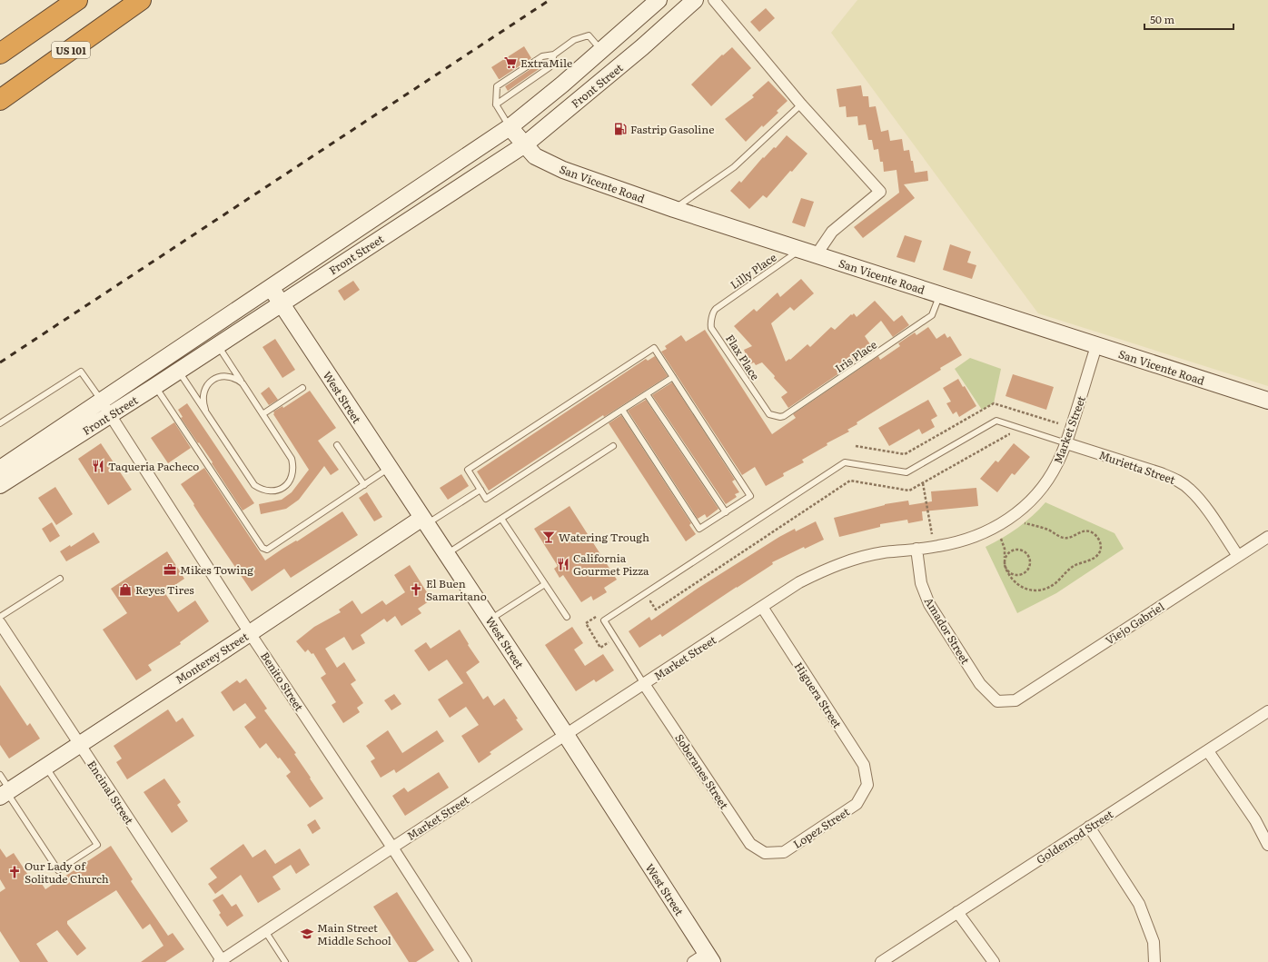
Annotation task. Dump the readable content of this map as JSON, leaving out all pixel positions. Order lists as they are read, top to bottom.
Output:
{
  "streets": {
    "highway": ["US 101"],
    "street": [
      "Front Street",
      "San Vicente Road",
      "West Street",
      "Market Street",
      "Murietta Street",
      "Viejo Gabriel",
      "Amador Street",
      "Monterey Street",
      "Benito Street",
      "Higuera Street",
      "Soberanes Street",
      "Encinal Street",
      "Lopez Street",
      "Goldenrod Street"
    ],
    "lane": ["Lilly Place", "Iris Place", "Flax Place"]
  },
  "crossings": [
    ["Front Street", "San Vicente Road"],
    ["Front Street", "West Street"],
    ["Front Street", "Benito Street"],
    ["San Vicente Road", "Lilly Place"],
    ["San Vicente Road", "Iris Place"],
    ["San Vicente Road", "Market Street"],
    ["Lilly Place", "Flax Place"],
    ["Iris Place", "Flax Place"],
    ["West Street", "Market Street"],
    ["West Street", "Monterey Street"],
    ["Market Street", "Murietta Street"],
    ["Market Street", "Amador Street"],
    ["Market Street", "Benito Street"],
    ["Market Street", "Higuera Street"],
    ["Market Street", "Soberanes Street"],
    ["Market Street", "Encinal Street"],
    ["Murietta Street", "Viejo Gabriel"],
    ["Viejo Gabriel", "Amador Street"],
    ["Monterey Street", "Benito Street"],
    ["Monterey Street", "Encinal Street"],
    ["Higuera Street", "Lopez Street"],
    ["Soberanes Street", "Lopez Street"]
  ],
  "places": {
    "supermarket": ["ExtraMile"],
    "fuel station": ["Fastrip Gasoline"],
    "restaurant": ["Taqueria Pacheco", "California Gourmet Pizza"],
    "bar": ["Watering Trough"],
    "office": ["Mikes Towing"],
    "shop": ["Reyes Tires"],
    "church": ["El Buen Samaritano", "Our Lady of Solitude Church"],
    "school or university": ["Main Street Middle School"]
  },
  "scale_bar": "50 m"
}
